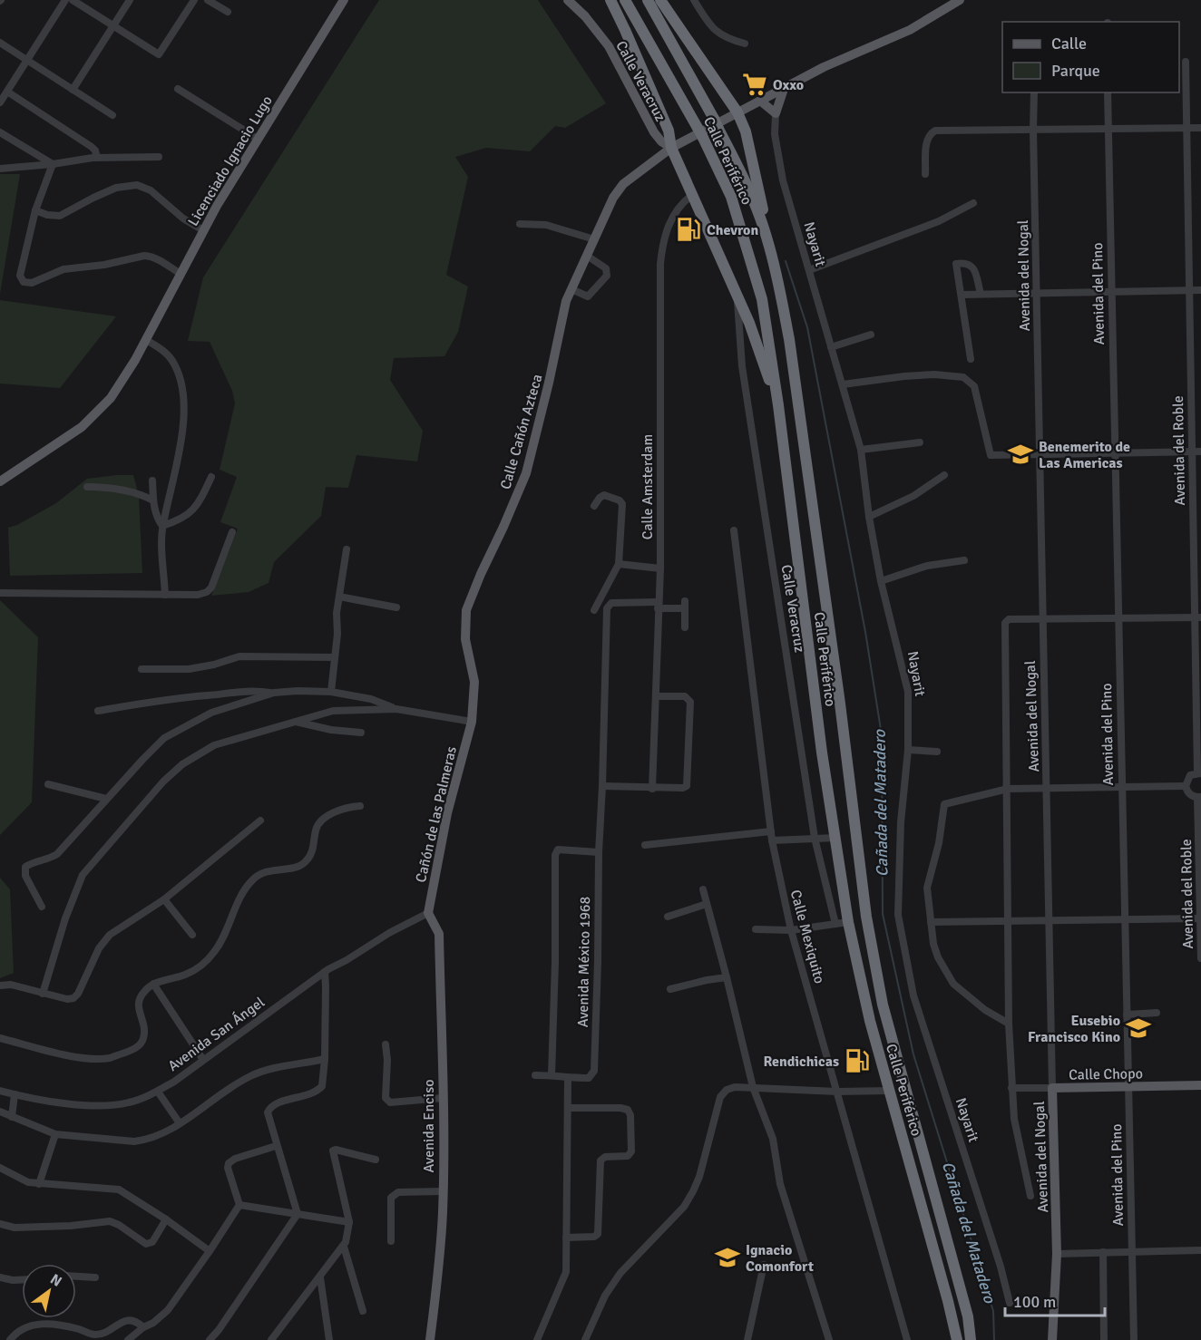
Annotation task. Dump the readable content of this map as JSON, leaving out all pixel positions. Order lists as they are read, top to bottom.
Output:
{
  "streets": {
    "highway": ["Calle Periférico"],
    "main road": [
      "Calle Veracruz",
      "Licenciado Ignacio Lugo",
      "Avenida del Nogal",
      "Calle Cañón Azteca",
      "Cañón de las Palmeras",
      "Calle Chopo",
      "Avenida Enciso"
    ],
    "street": [
      "Nayarit",
      "Avenida del Pino",
      "Avenida del Roble",
      "Calle Amsterdam",
      "Calle Mexiquito",
      "Avenida México 1968",
      "Avenida San Ángel"
    ]
  },
  "crossings": [
    ["Calle Veracruz", "Calle Cañón Azteca"],
    ["Avenida del Nogal", "Calle Chopo"],
    ["Avenida del Pino", "Calle Chopo"],
    ["Calle Cañón Azteca", "Cañón de las Palmeras"],
    ["Calle Amsterdam", "Avenida México 1968"],
    ["Cañón de las Palmeras", "Avenida San Ángel"],
    ["Cañón de las Palmeras", "Avenida Enciso"],
    ["Avenida San Ángel", "Avenida Enciso"]
  ],
  "water": ["Cañada del Matadero"],
  "places": {
    "supermarket": ["Oxxo"],
    "fuel station": ["Chevron", "Rendichicas"],
    "school or university": ["Benemerito de Las Americas", "Eusebio Francisco Kino", "Ignacio Comonfort"]
  },
  "legend": ["Calle", "Parque"],
  "scale_bar": "100 m",
  "north": "top right"
}
